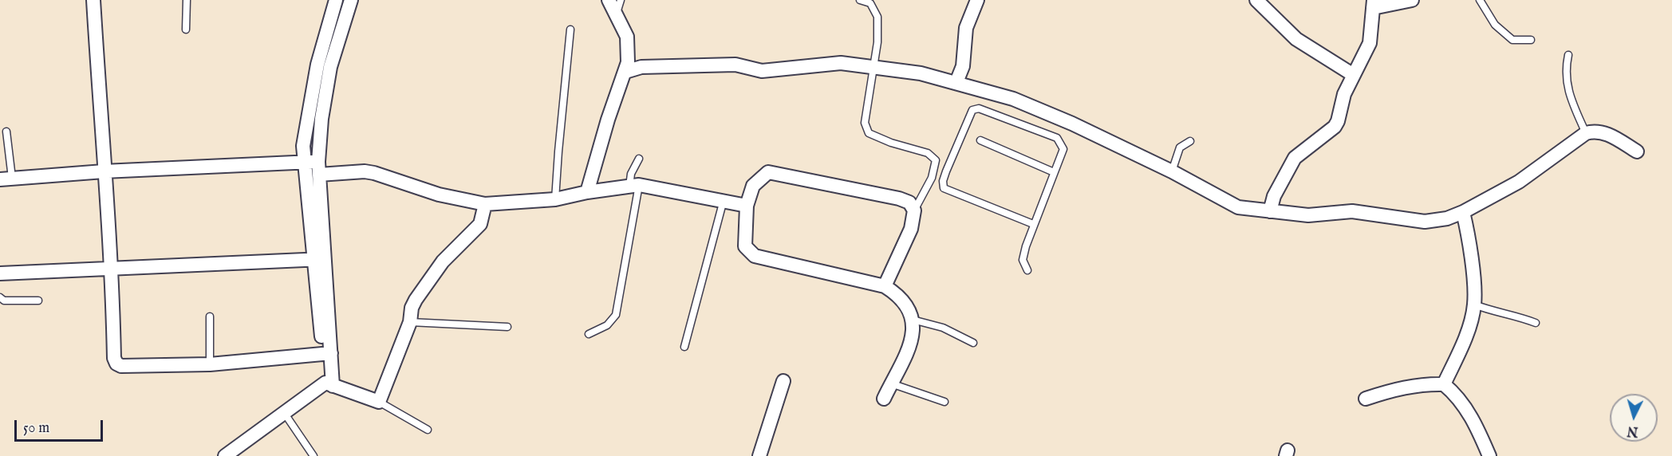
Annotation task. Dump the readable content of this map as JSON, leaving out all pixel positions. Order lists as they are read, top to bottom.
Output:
{
  "scale_bar": "50 m",
  "north": "bottom"
}
